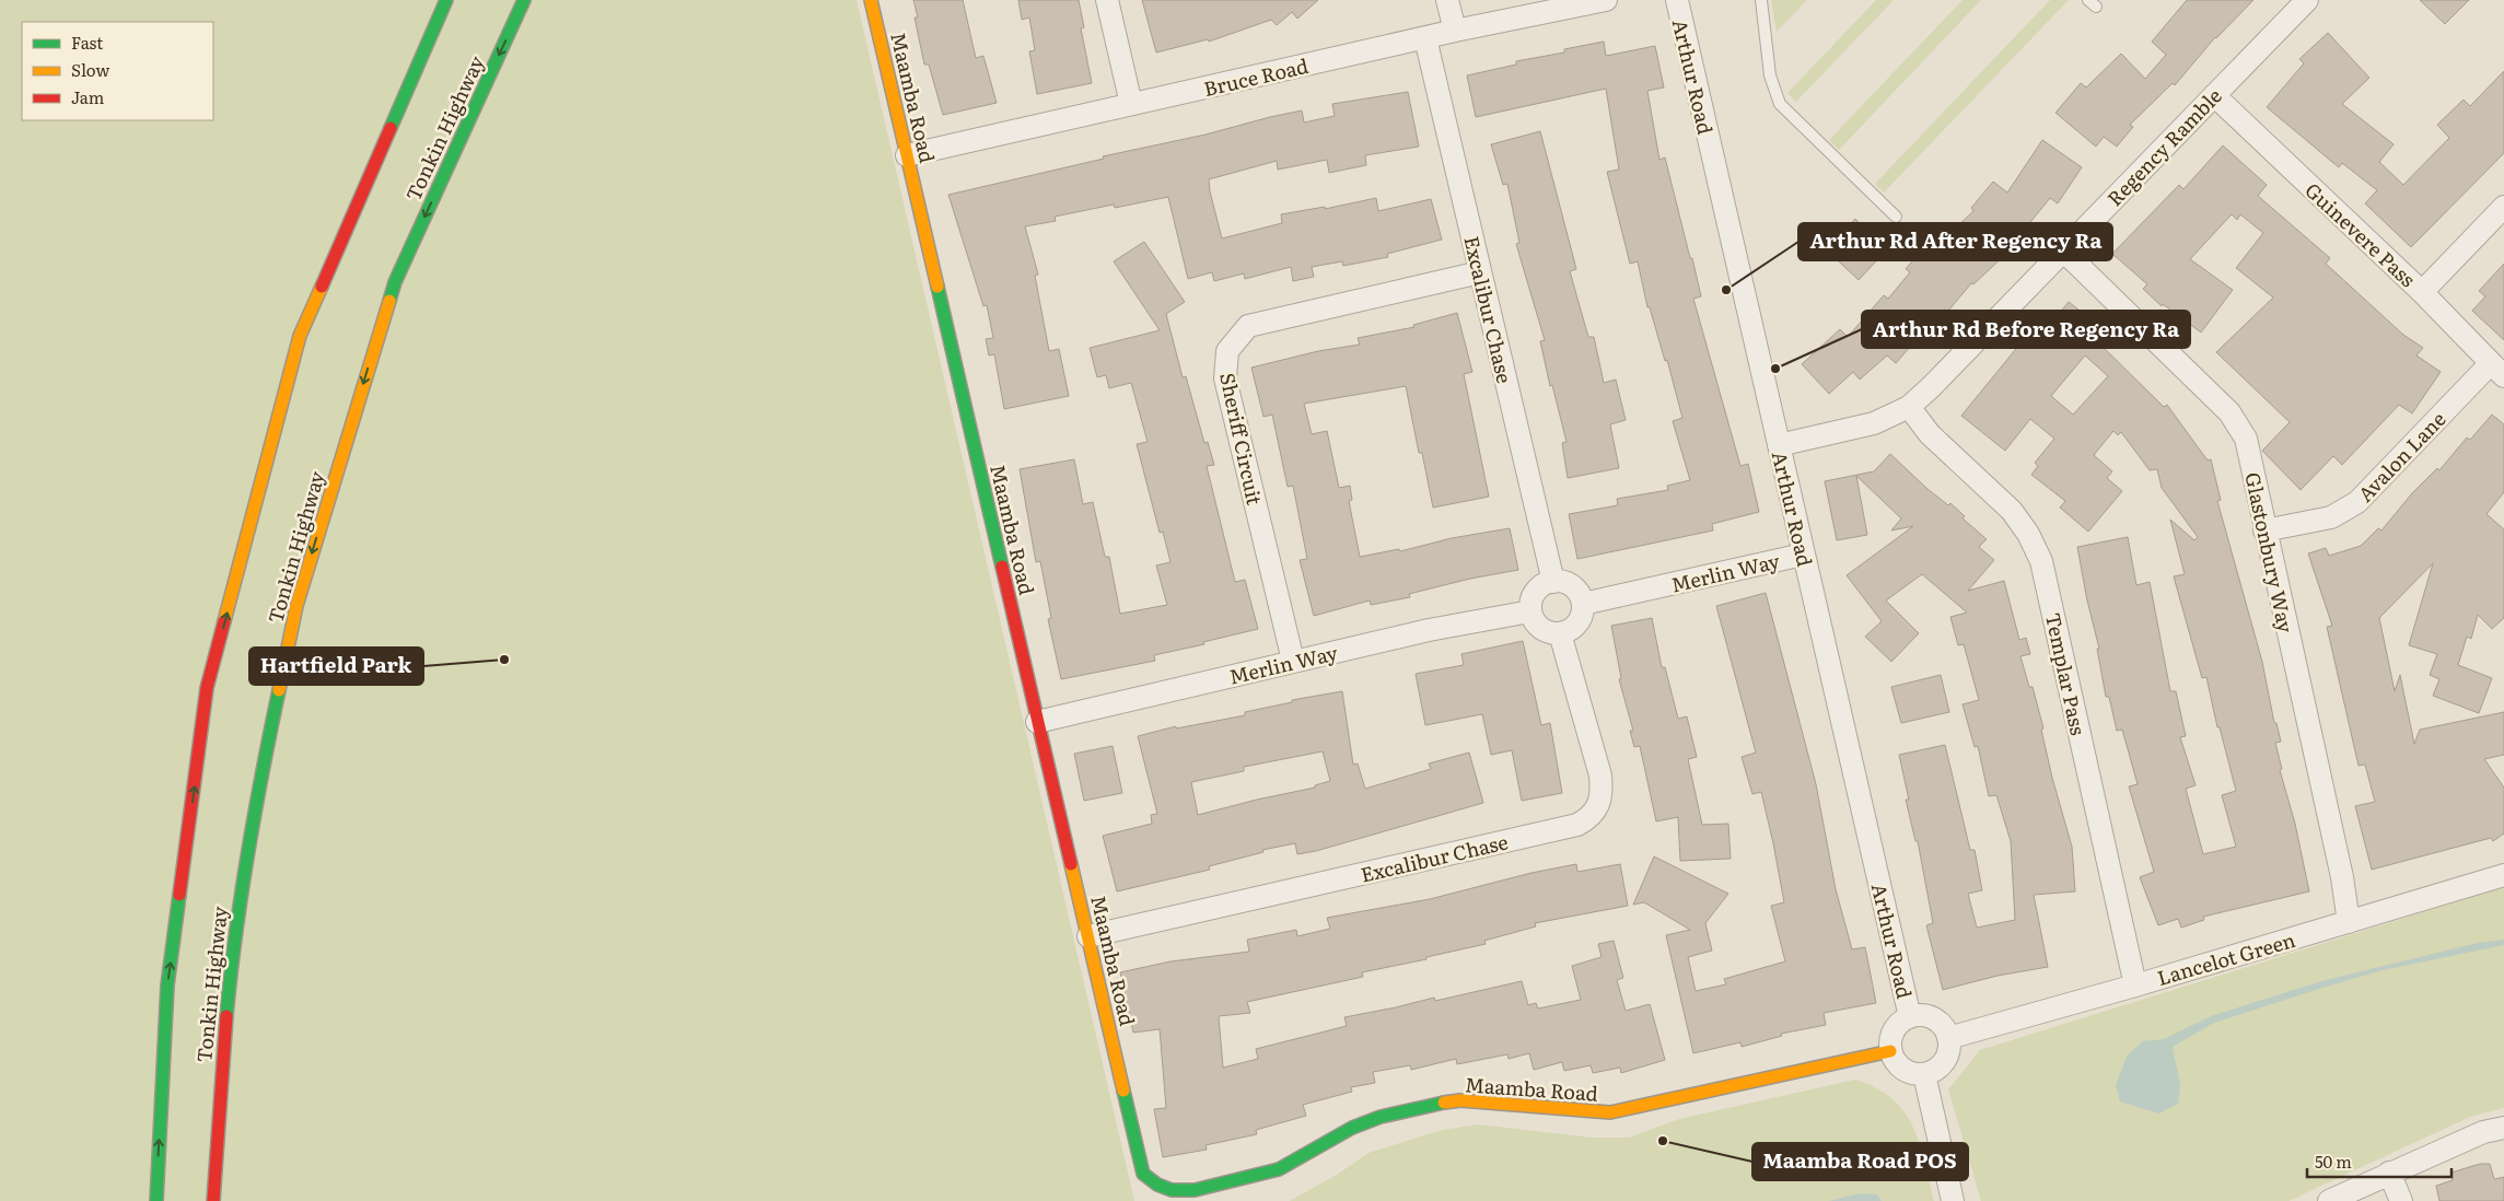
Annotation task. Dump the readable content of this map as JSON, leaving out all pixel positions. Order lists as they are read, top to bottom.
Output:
{
  "streets": {
    "main road": ["Maamba Road", "Tonkin Highway"],
    "street": [
      "Bruce Road",
      "Arthur Road",
      "Regency Ramble",
      "Guinevere Pass",
      "Excalibur Chase",
      "Sheriff Circuit",
      "Avalon Lane",
      "Glastonbury Way",
      "Merlin Way",
      "Templar Pass",
      "Lancelot Green"
    ]
  },
  "crossings": [
    ["Bruce Road", "Maamba Road"],
    ["Bruce Road", "Excalibur Chase"],
    ["Arthur Road", "Maamba Road"],
    ["Arthur Road", "Regency Ramble"],
    ["Arthur Road", "Merlin Way"],
    ["Arthur Road", "Lancelot Green"],
    ["Maamba Road", "Excalibur Chase"],
    ["Maamba Road", "Merlin Way"],
    ["Maamba Road", "Lancelot Green"],
    ["Regency Ramble", "Guinevere Pass"],
    ["Regency Ramble", "Glastonbury Way"],
    ["Regency Ramble", "Templar Pass"],
    ["Guinevere Pass", "Avalon Lane"],
    ["Excalibur Chase", "Sheriff Circuit"],
    ["Excalibur Chase", "Merlin Way"],
    ["Sheriff Circuit", "Merlin Way"],
    ["Avalon Lane", "Glastonbury Way"],
    ["Glastonbury Way", "Lancelot Green"],
    ["Templar Pass", "Lancelot Green"]
  ],
  "places": [
    "Arthur Rd After Regency Ra",
    "Arthur Rd Before Regency Ra",
    "Hartfield Park",
    "Maamba Road POS"
  ],
  "legend": ["Fast", "Slow", "Jam"],
  "scale_bar": "50 m"
}
